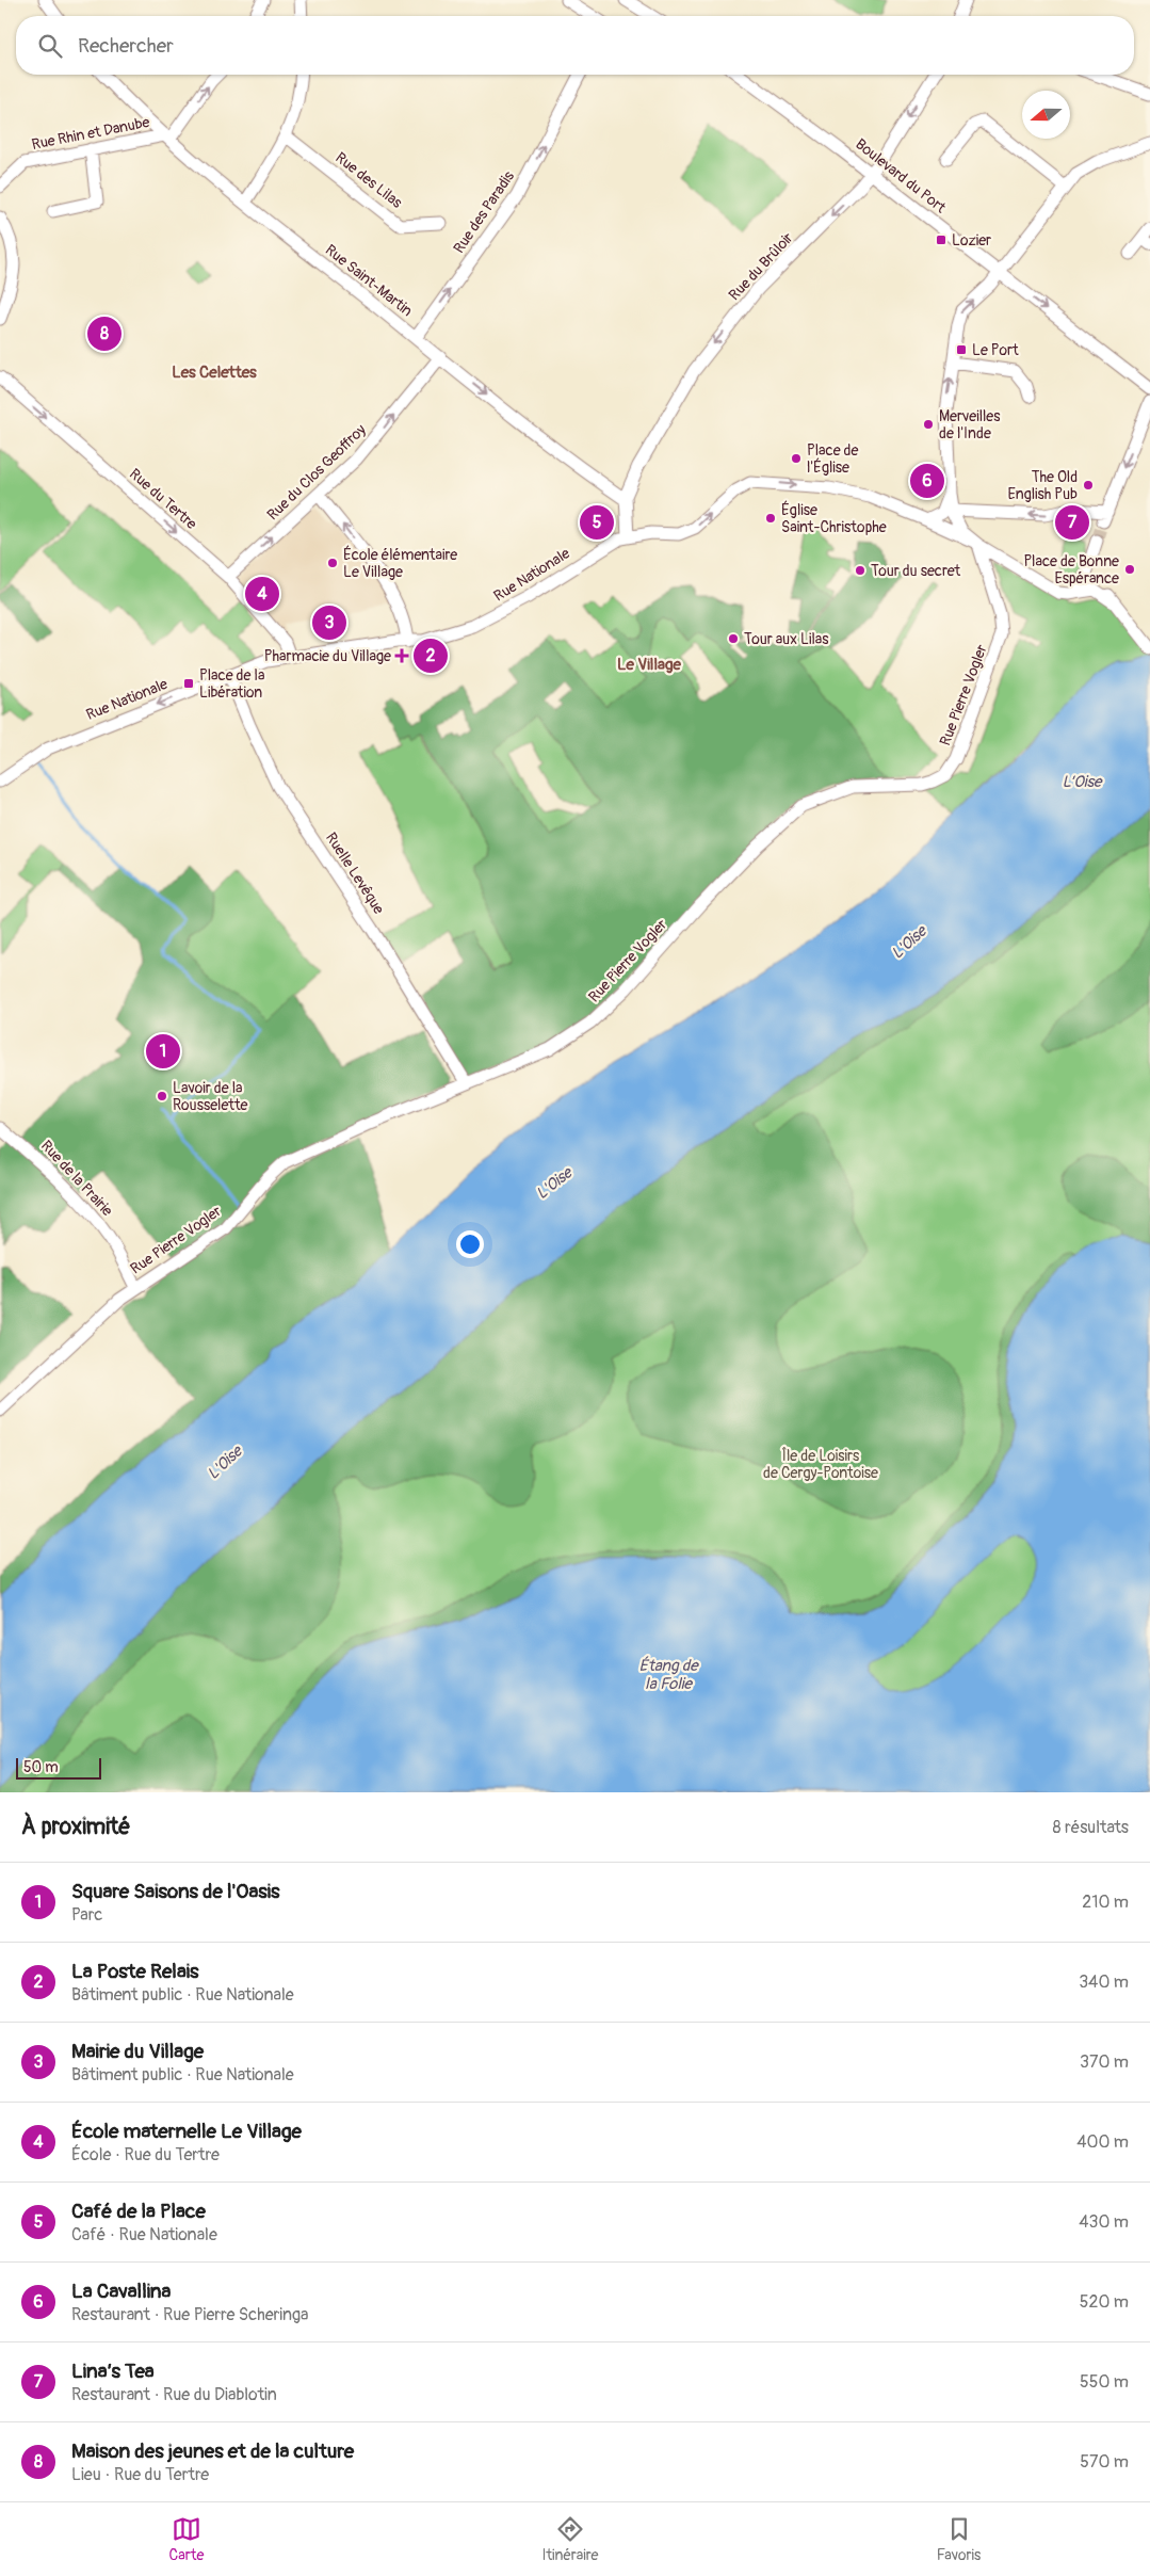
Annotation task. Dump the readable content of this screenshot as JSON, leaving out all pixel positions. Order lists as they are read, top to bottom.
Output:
{
  "streets": {
    "street": [
      "Rue Rhin et Danube",
      "Boulevard du Port",
      "Rue des Lilas",
      "Rue des Paradis",
      "Rue du Brûloir",
      "Rue Saint-Martin",
      "Rue du Clos Geoffroy",
      "Rue du Tertre",
      "Rue Nationale",
      "Rue Pierre Vogler",
      "Ruelle Levêque",
      "Rue de la Prairie"
    ]
  },
  "crossings": [
    ["Rue Rhin et Danube", "Rue Saint-Martin"],
    ["Boulevard du Port", "Rue du Brûloir"],
    ["Rue des Paradis", "Rue Saint-Martin"],
    ["Rue du Brûloir", "Rue Saint-Martin"],
    ["Rue Saint-Martin", "Rue du Clos Geoffroy"],
    ["Rue du Clos Geoffroy", "Rue du Tertre"],
    ["Rue du Tertre", "Rue Nationale"],
    ["Rue Nationale", "Ruelle Levêque"],
    ["Rue Pierre Vogler", "Ruelle Levêque"],
    ["Rue Pierre Vogler", "Rue de la Prairie"]
  ],
  "one_way": [
    "Boulevard du Port",
    "Rue des Paradis",
    "Rue du Brûloir",
    "Rue Saint-Martin",
    "Rue du Clos Geoffroy",
    "Rue du Tertre",
    "Rue Nationale"
  ],
  "districts": ["Les Celettes", "Le Village"],
  "water": ["L’Oise", "L'Oise", "Étang de la Folie"],
  "parks": ["Île de Loisirs de Cergy-Pontoise"],
  "places": {
    "transit": ["Lozier", "Le Port", "Place de la Libération"],
    "other": [
      "Merveilles de l'Inde",
      "Place de l'Église",
      "The Old English Pub",
      "Église Saint-Christophe",
      "École élémentaire Le Village",
      "Place de Bonne Espérance",
      "Tour du secret",
      "Tour aux Lilas",
      "Lavoir de la Rousselette"
    ],
    "health": ["Pharmacie du Village"]
  },
  "scale_bar": "50 m",
  "north": "left",
  "page": {
    "search": "Rechercher",
    "pins": [
      "8",
      "6",
      "5",
      "7",
      "4",
      "3",
      "2",
      "1"
    ],
    "scale": "50 m",
    "heading": ["À proximité", "8 résultats"],
    "list": [
      {
        "mark": "1",
        "name": "Square Saisons de l'Oasis",
        "note": "Parc",
        "value": "210 m"
      },
      {
        "mark": "2",
        "name": "La Poste Relais",
        "note": "Bâtiment public · Rue Nationale",
        "value": "340 m"
      },
      {
        "mark": "3",
        "name": "Mairie du Village",
        "note": "Bâtiment public · Rue Nationale",
        "value": "370 m"
      },
      {
        "mark": "4",
        "name": "École maternelle Le Village",
        "note": "École · Rue du Tertre",
        "value": "400 m"
      },
      {
        "mark": "5",
        "name": "Café de la Place",
        "note": "Café · Rue Nationale",
        "value": "430 m"
      },
      {
        "mark": "6",
        "name": "La Cavallina",
        "note": "Restaurant · Rue Pierre Scheringa",
        "value": "520 m"
      },
      {
        "mark": "7",
        "name": "Lina’s Tea",
        "note": "Restaurant · Rue du Diablotin",
        "value": "550 m"
      },
      {
        "mark": "8",
        "name": "Maison des jeunes et de la culture",
        "note": "Lieu · Rue du Tertre",
        "value": "570 m"
      }
    ],
    "nav": ["Carte", "Itinéraire", "Favoris"]
  }
}
